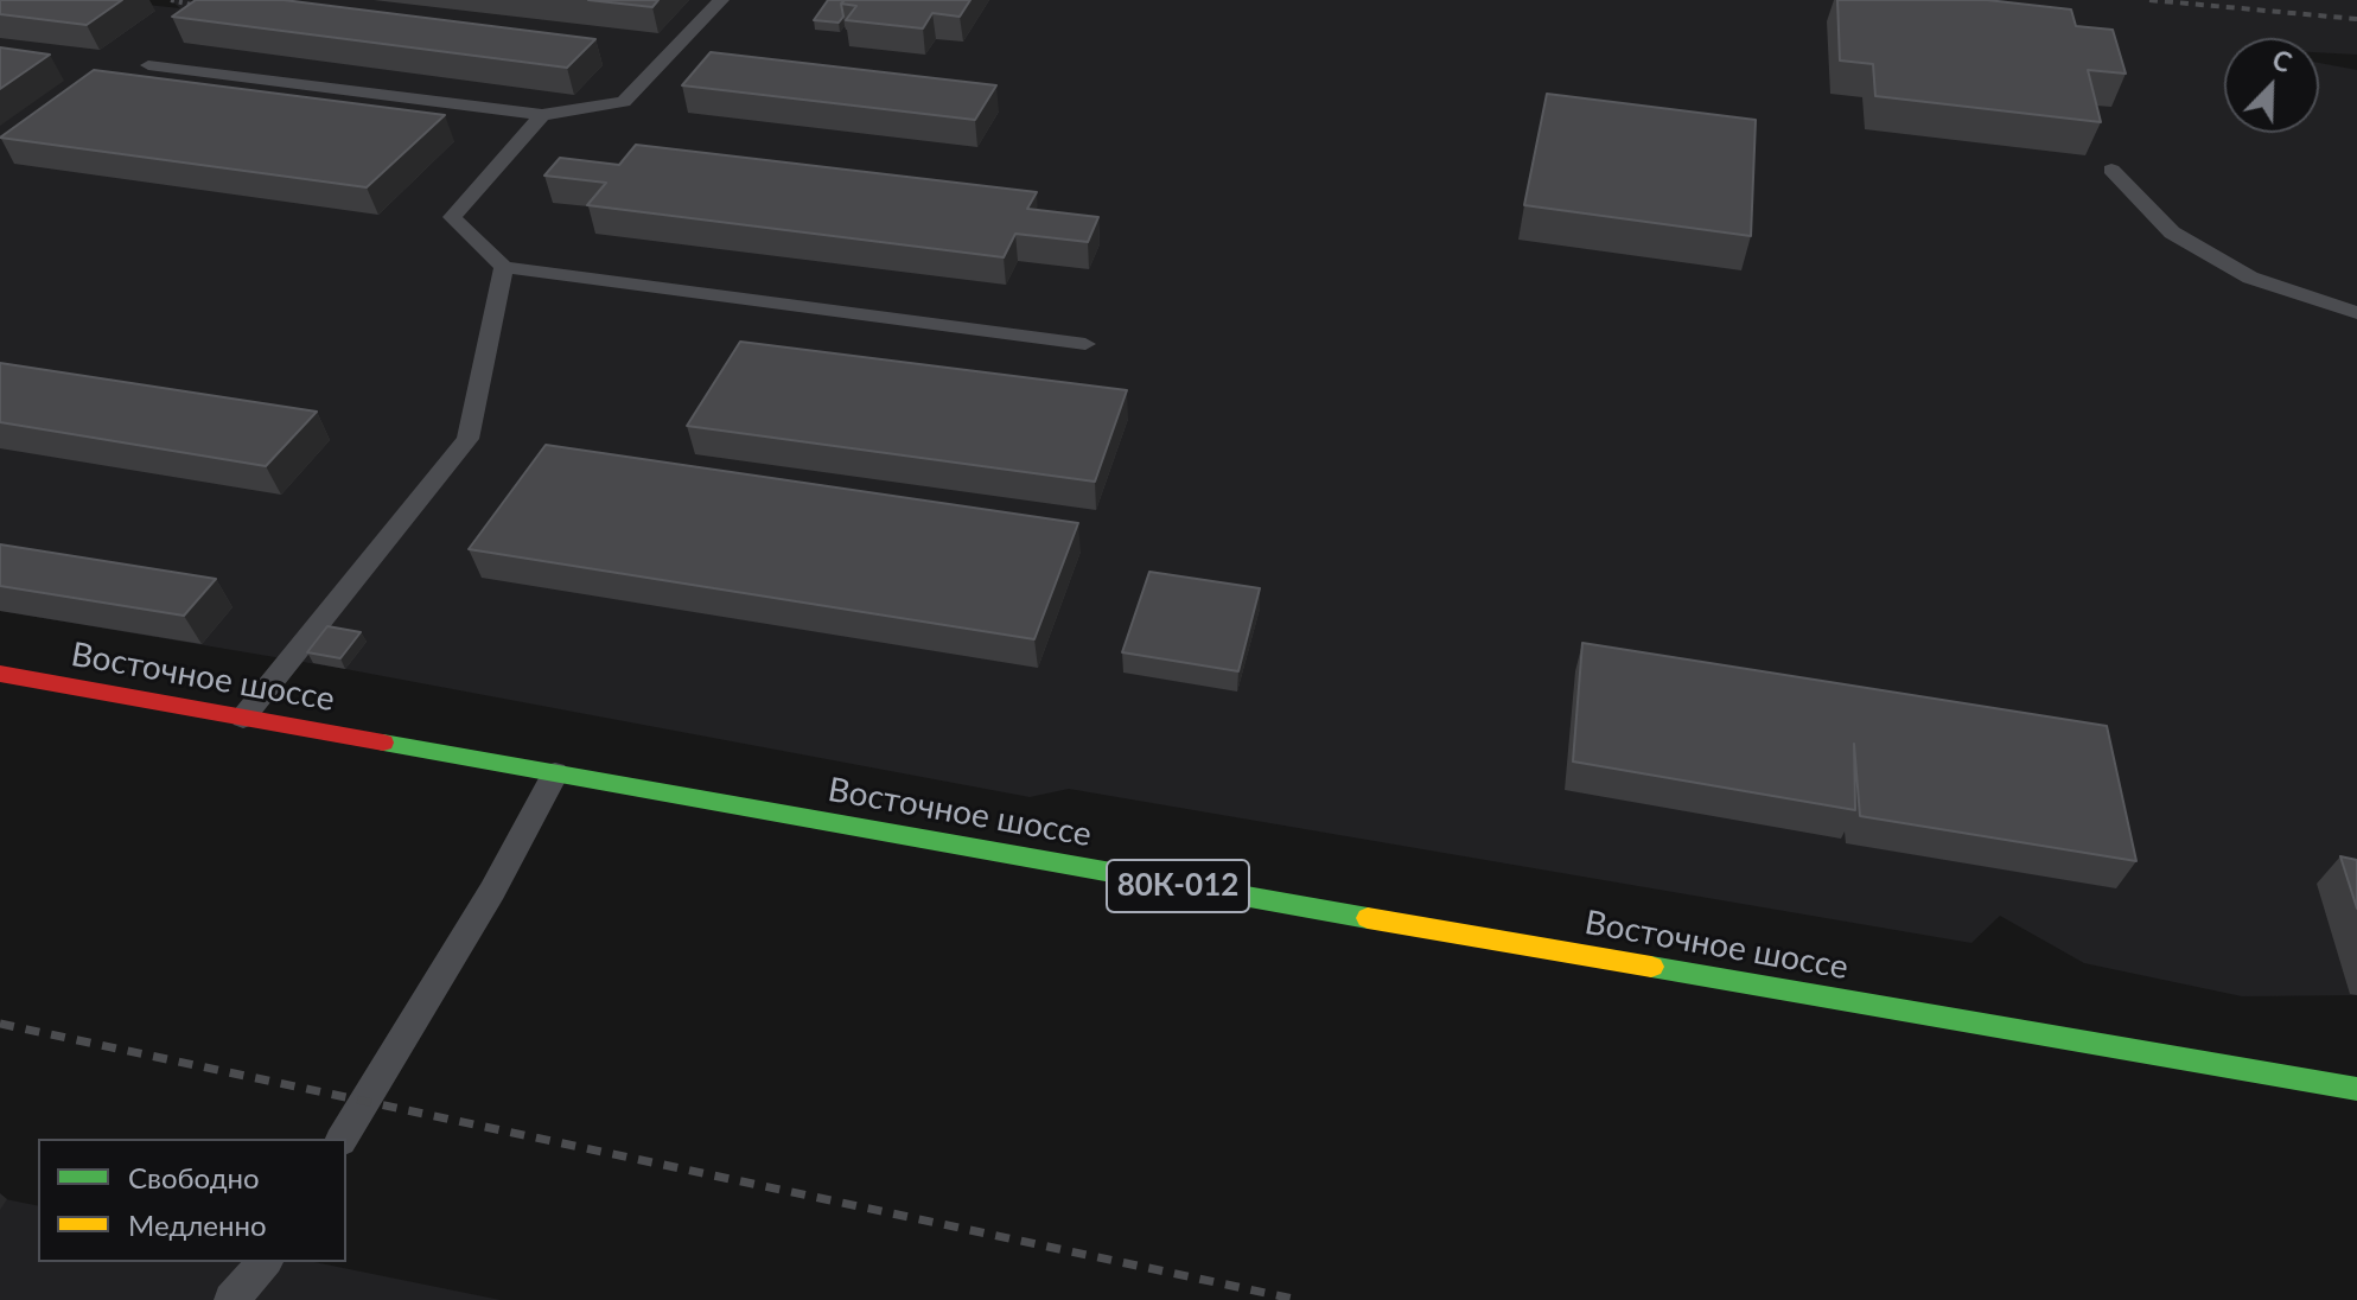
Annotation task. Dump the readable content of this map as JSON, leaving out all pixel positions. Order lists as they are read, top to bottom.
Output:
{
  "streets": {
    "main road": ["Восточное шоссе", "80К-012"]
  },
  "legend": ["Свободно", "Медленно"],
  "north": "top right"
}
